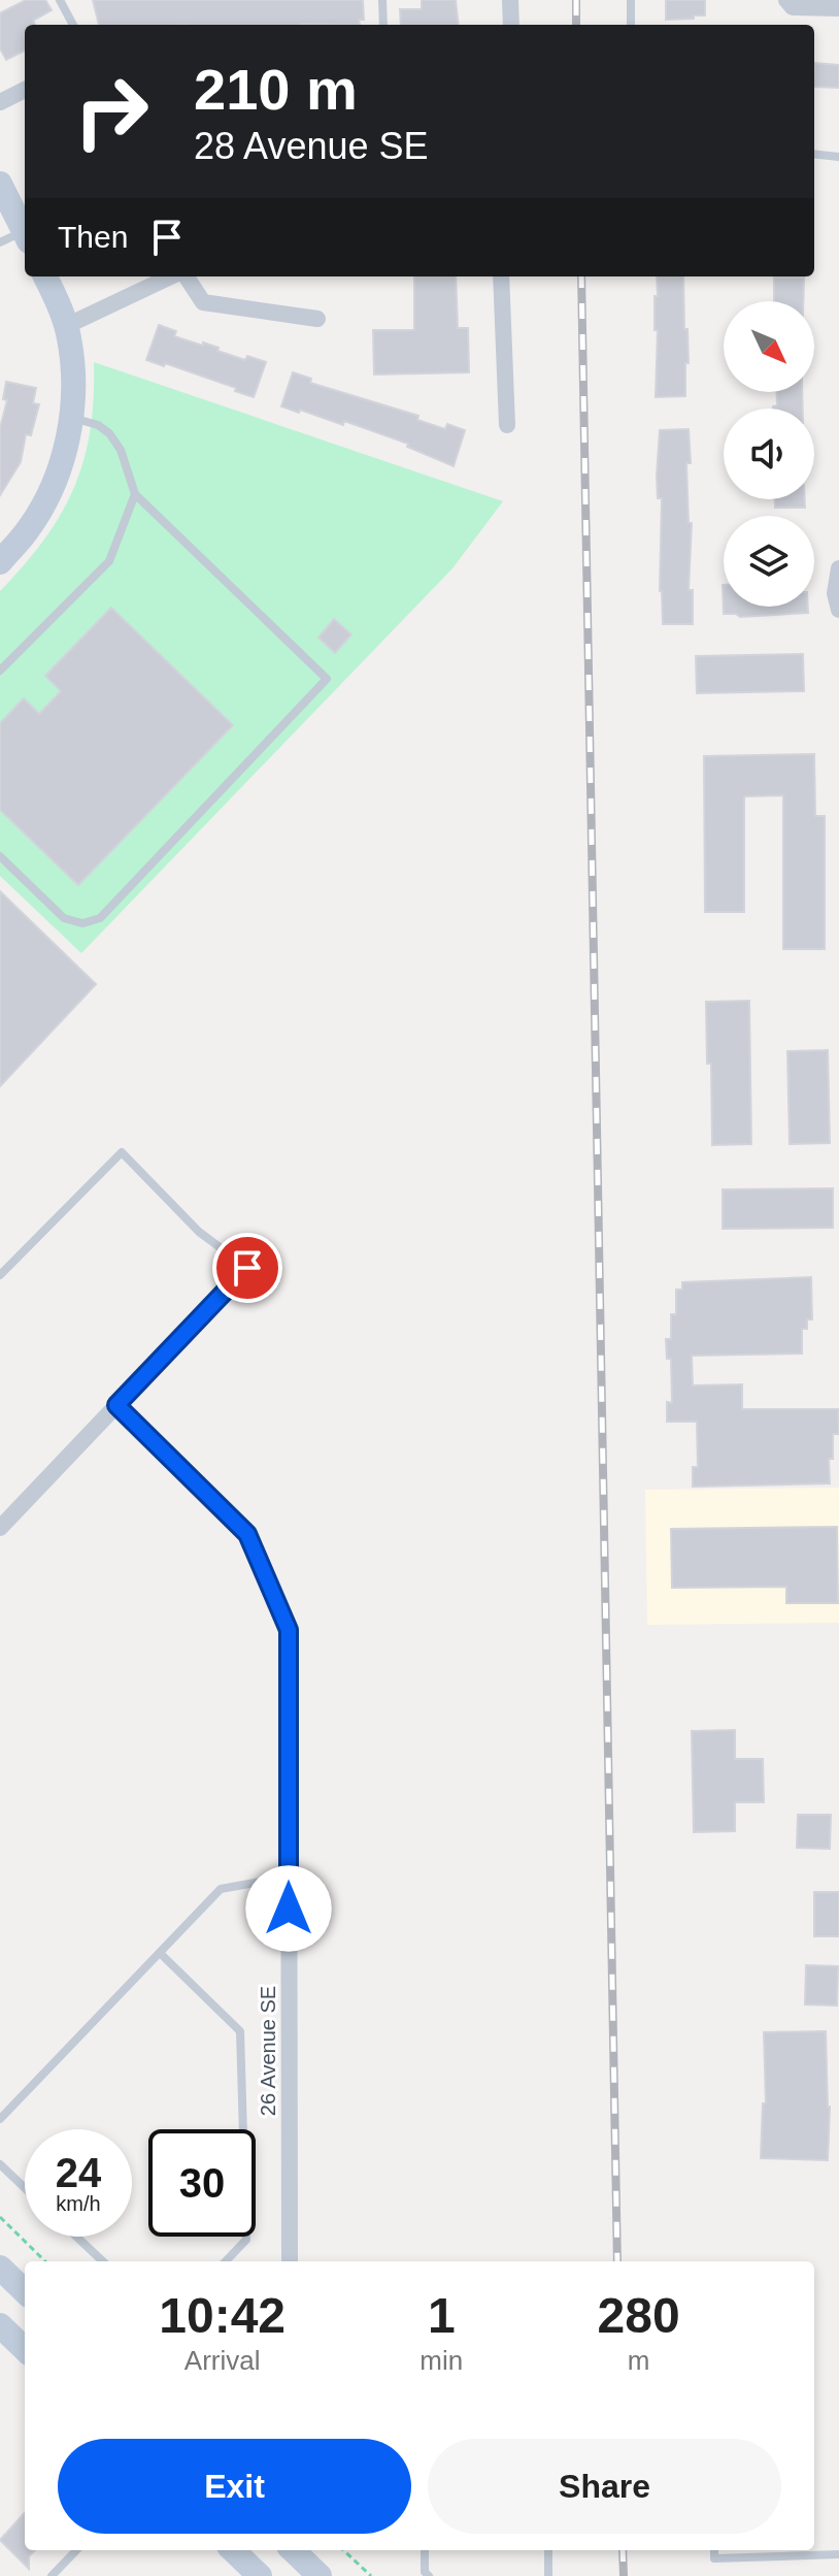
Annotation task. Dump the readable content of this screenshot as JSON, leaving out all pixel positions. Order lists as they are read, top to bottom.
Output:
{
  "streets": {
    "street": ["26 Avenue SE"]
  },
  "north": "bottom right",
  "page": {
    "turn": ["210 m", "28 Avenue SE"],
    "then": "Then",
    "speed": "24 km/h",
    "limit": "30",
    "eta": [
      "10:42",
      "Arrival",
      "1",
      "min",
      "280",
      "m"
    ],
    "buttons": ["Exit", "Share"]
  }
}
